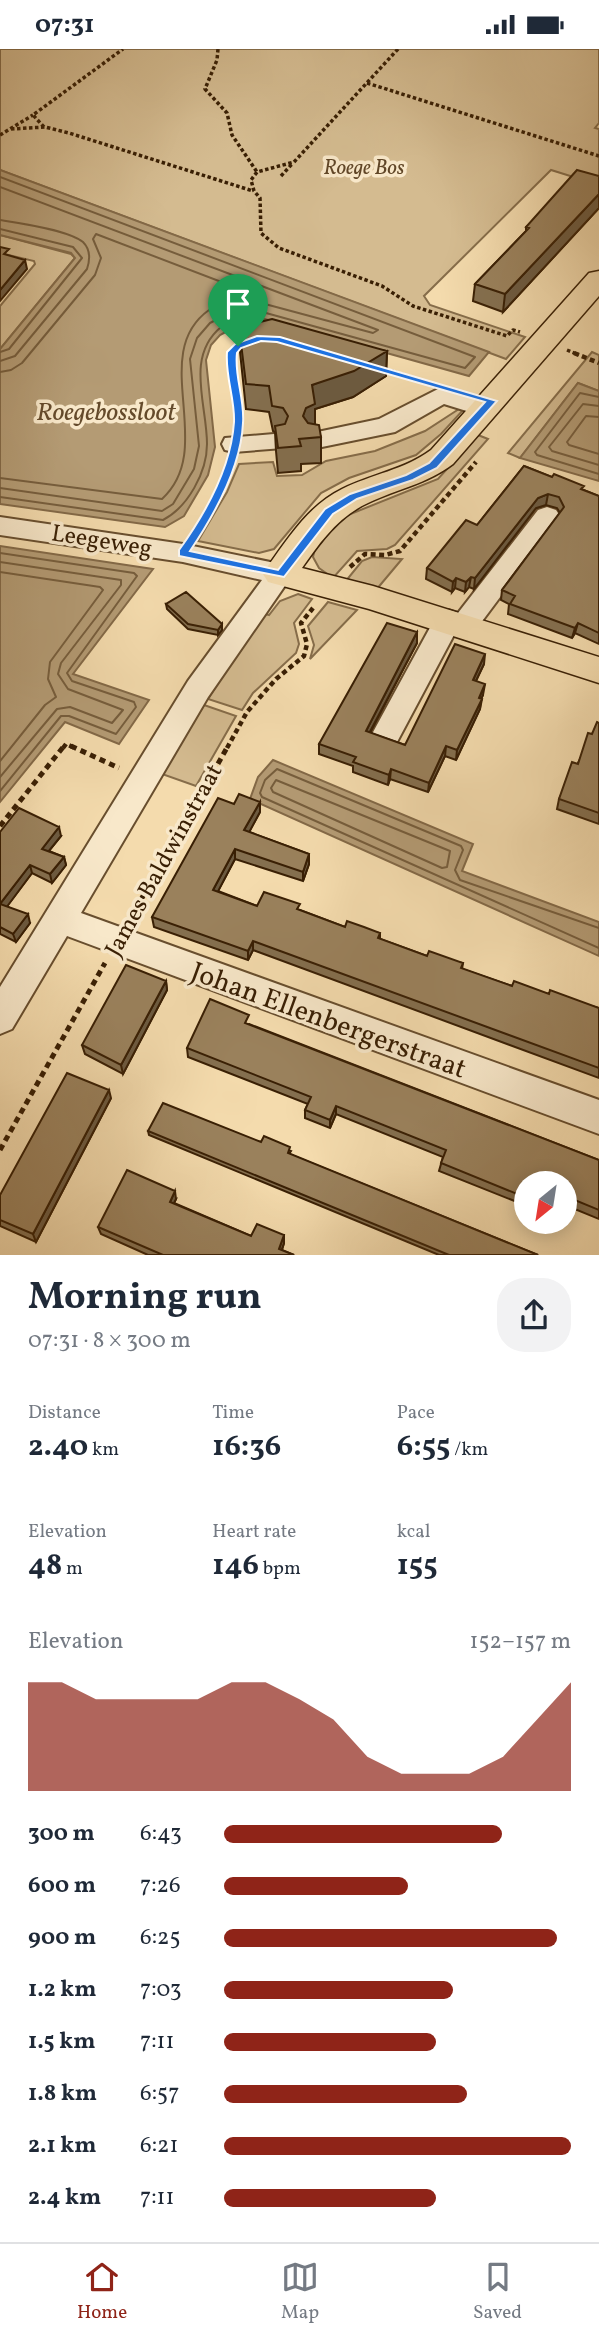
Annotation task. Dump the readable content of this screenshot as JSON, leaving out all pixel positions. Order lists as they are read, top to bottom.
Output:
{
  "streets": {
    "main road": ["Leegeweg"],
    "street": ["Johan Ellenbergerstraat"],
    "path": ["James Baldwinstraat"]
  },
  "crossings": [
    ["Leegeweg", "James Baldwinstraat"],
    ["James Baldwinstraat", "Johan Ellenbergerstraat"]
  ],
  "water": ["Roegebossloot"],
  "parks": ["Roege Bos"],
  "north": "bottom left",
  "page": {
    "status": "07:31",
    "heading": ["Morning run", "07:31 · 8 × 300 m"],
    "stats": [
      ["Distance", "2.40 km"],
      ["Time", "16:36"],
      ["Pace", "6:55 /km"],
      ["Elevation", "48 m"],
      ["Heart rate", "146 bpm"],
      ["kcal", "155"]
    ],
    "chart": ["Elevation", "152–157 m"],
    "list": [
      {
        "name": "300 m",
        "note": "6:43"
      },
      {
        "name": "600 m",
        "note": "7:26"
      },
      {
        "name": "900 m",
        "note": "6:25"
      },
      {
        "name": "1.2 km",
        "note": "7:03"
      },
      {
        "name": "1.5 km",
        "note": "7:11"
      },
      {
        "name": "1.8 km",
        "note": "6:57"
      },
      {
        "name": "2.1 km",
        "note": "6:21"
      },
      {
        "name": "2.4 km",
        "note": "7:11"
      }
    ],
    "tabs": ["Home", "Map", "Saved"]
  }
}
